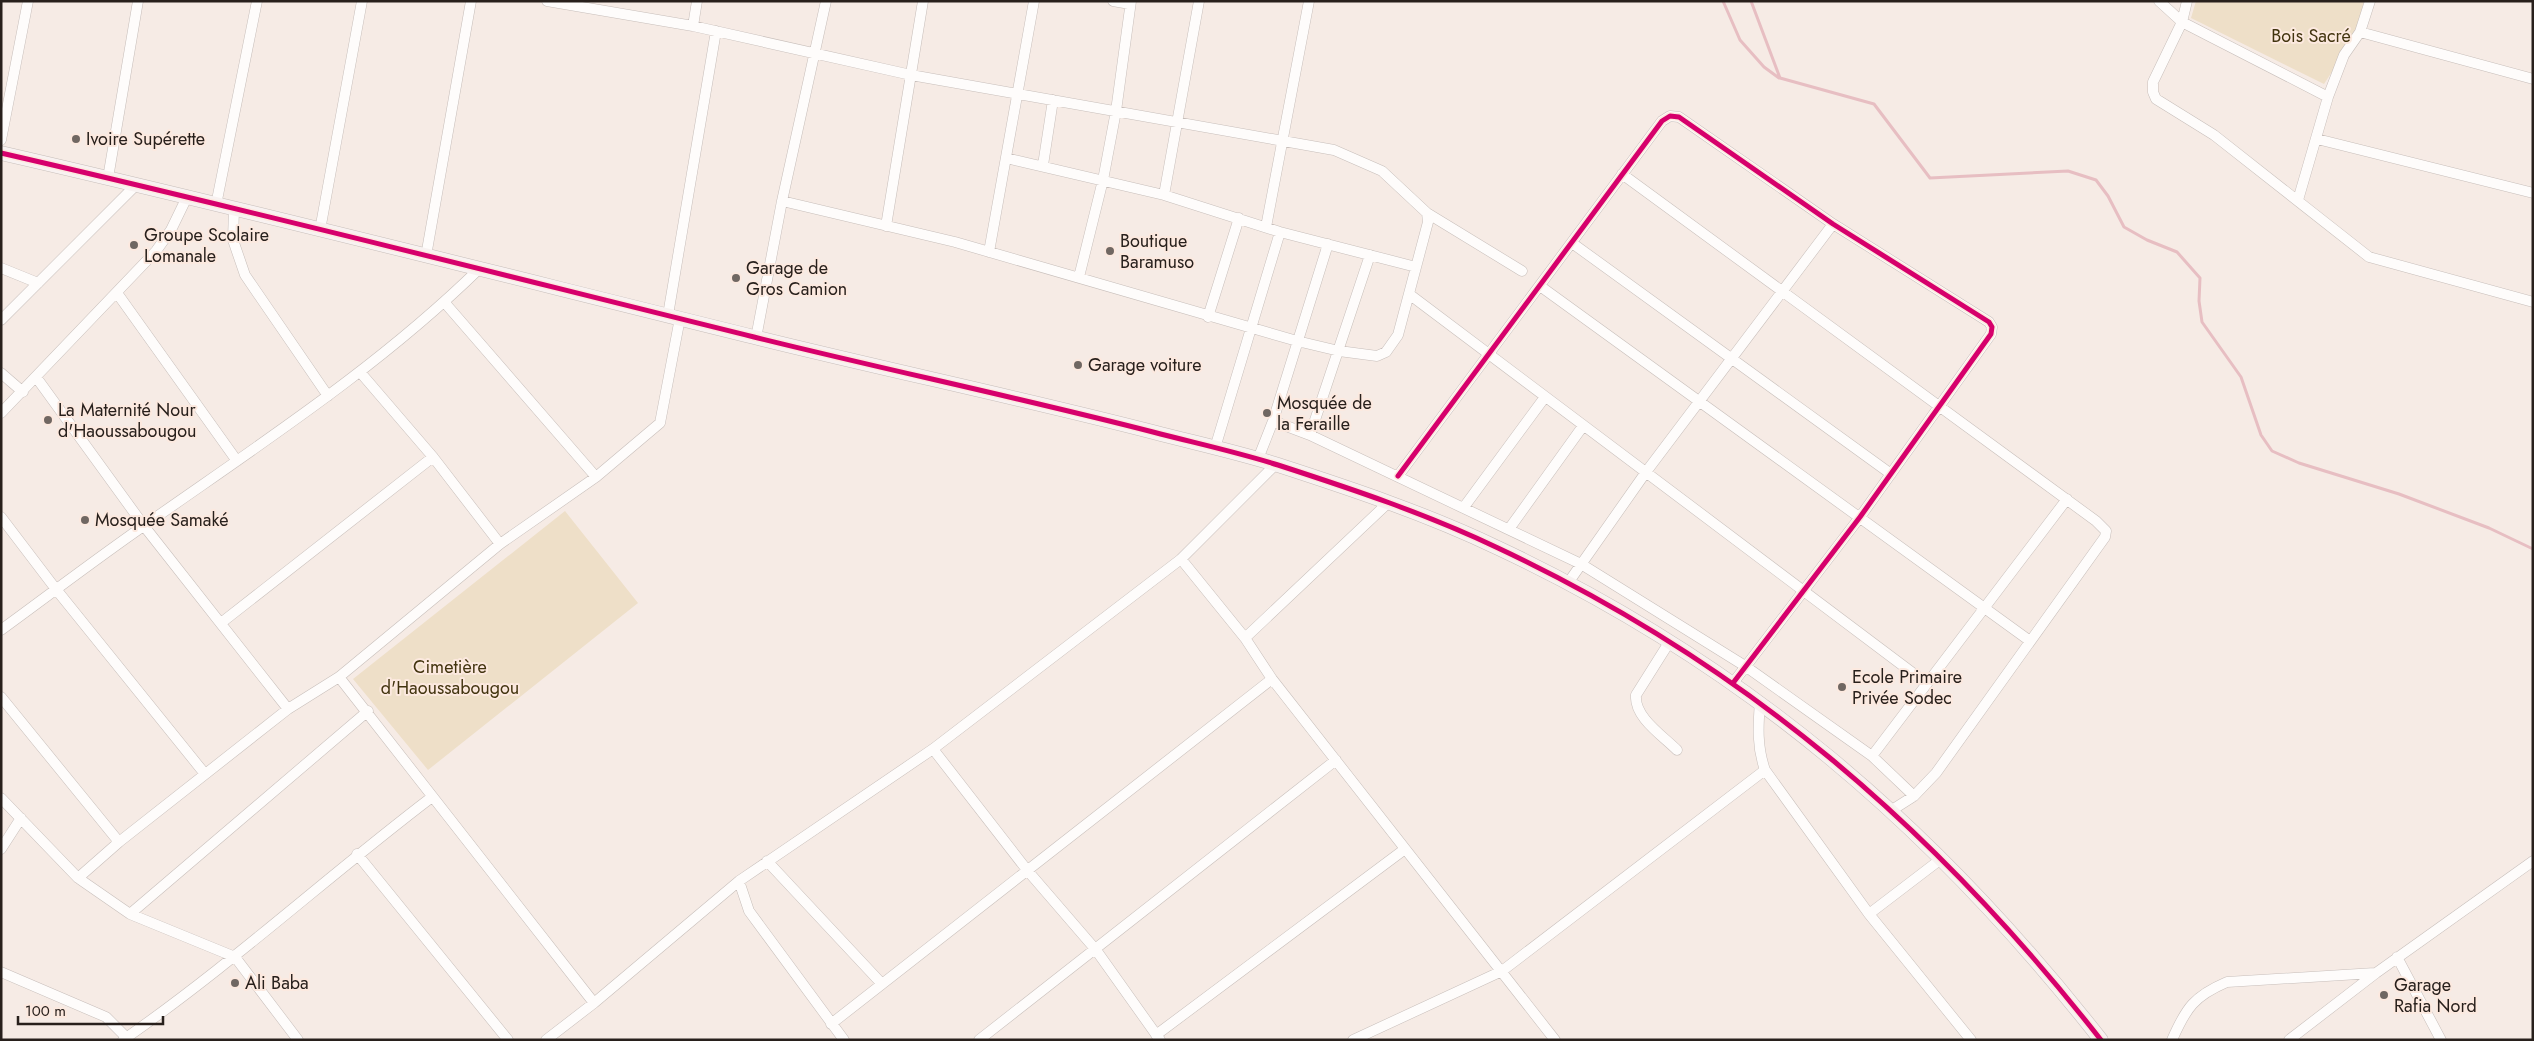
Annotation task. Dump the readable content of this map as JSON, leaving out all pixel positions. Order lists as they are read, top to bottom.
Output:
{
  "parks": ["Bois Sacré", "Cimetière d'Haoussabougou"],
  "places": [
    "Ivoire Supérette",
    "Groupe Scolaire Lomanale",
    "Boutique Baramuso",
    "Garage de Gros Camion",
    "Garage voiture",
    "Mosquée de la Feraille",
    "La Maternité Nour d'Haoussabougou",
    "Mosquée Samaké",
    "Ecole Primaire Privée Sodec",
    "Ali Baba",
    "Garage Rafia Nord"
  ],
  "scale_bar": "100 m"
}
